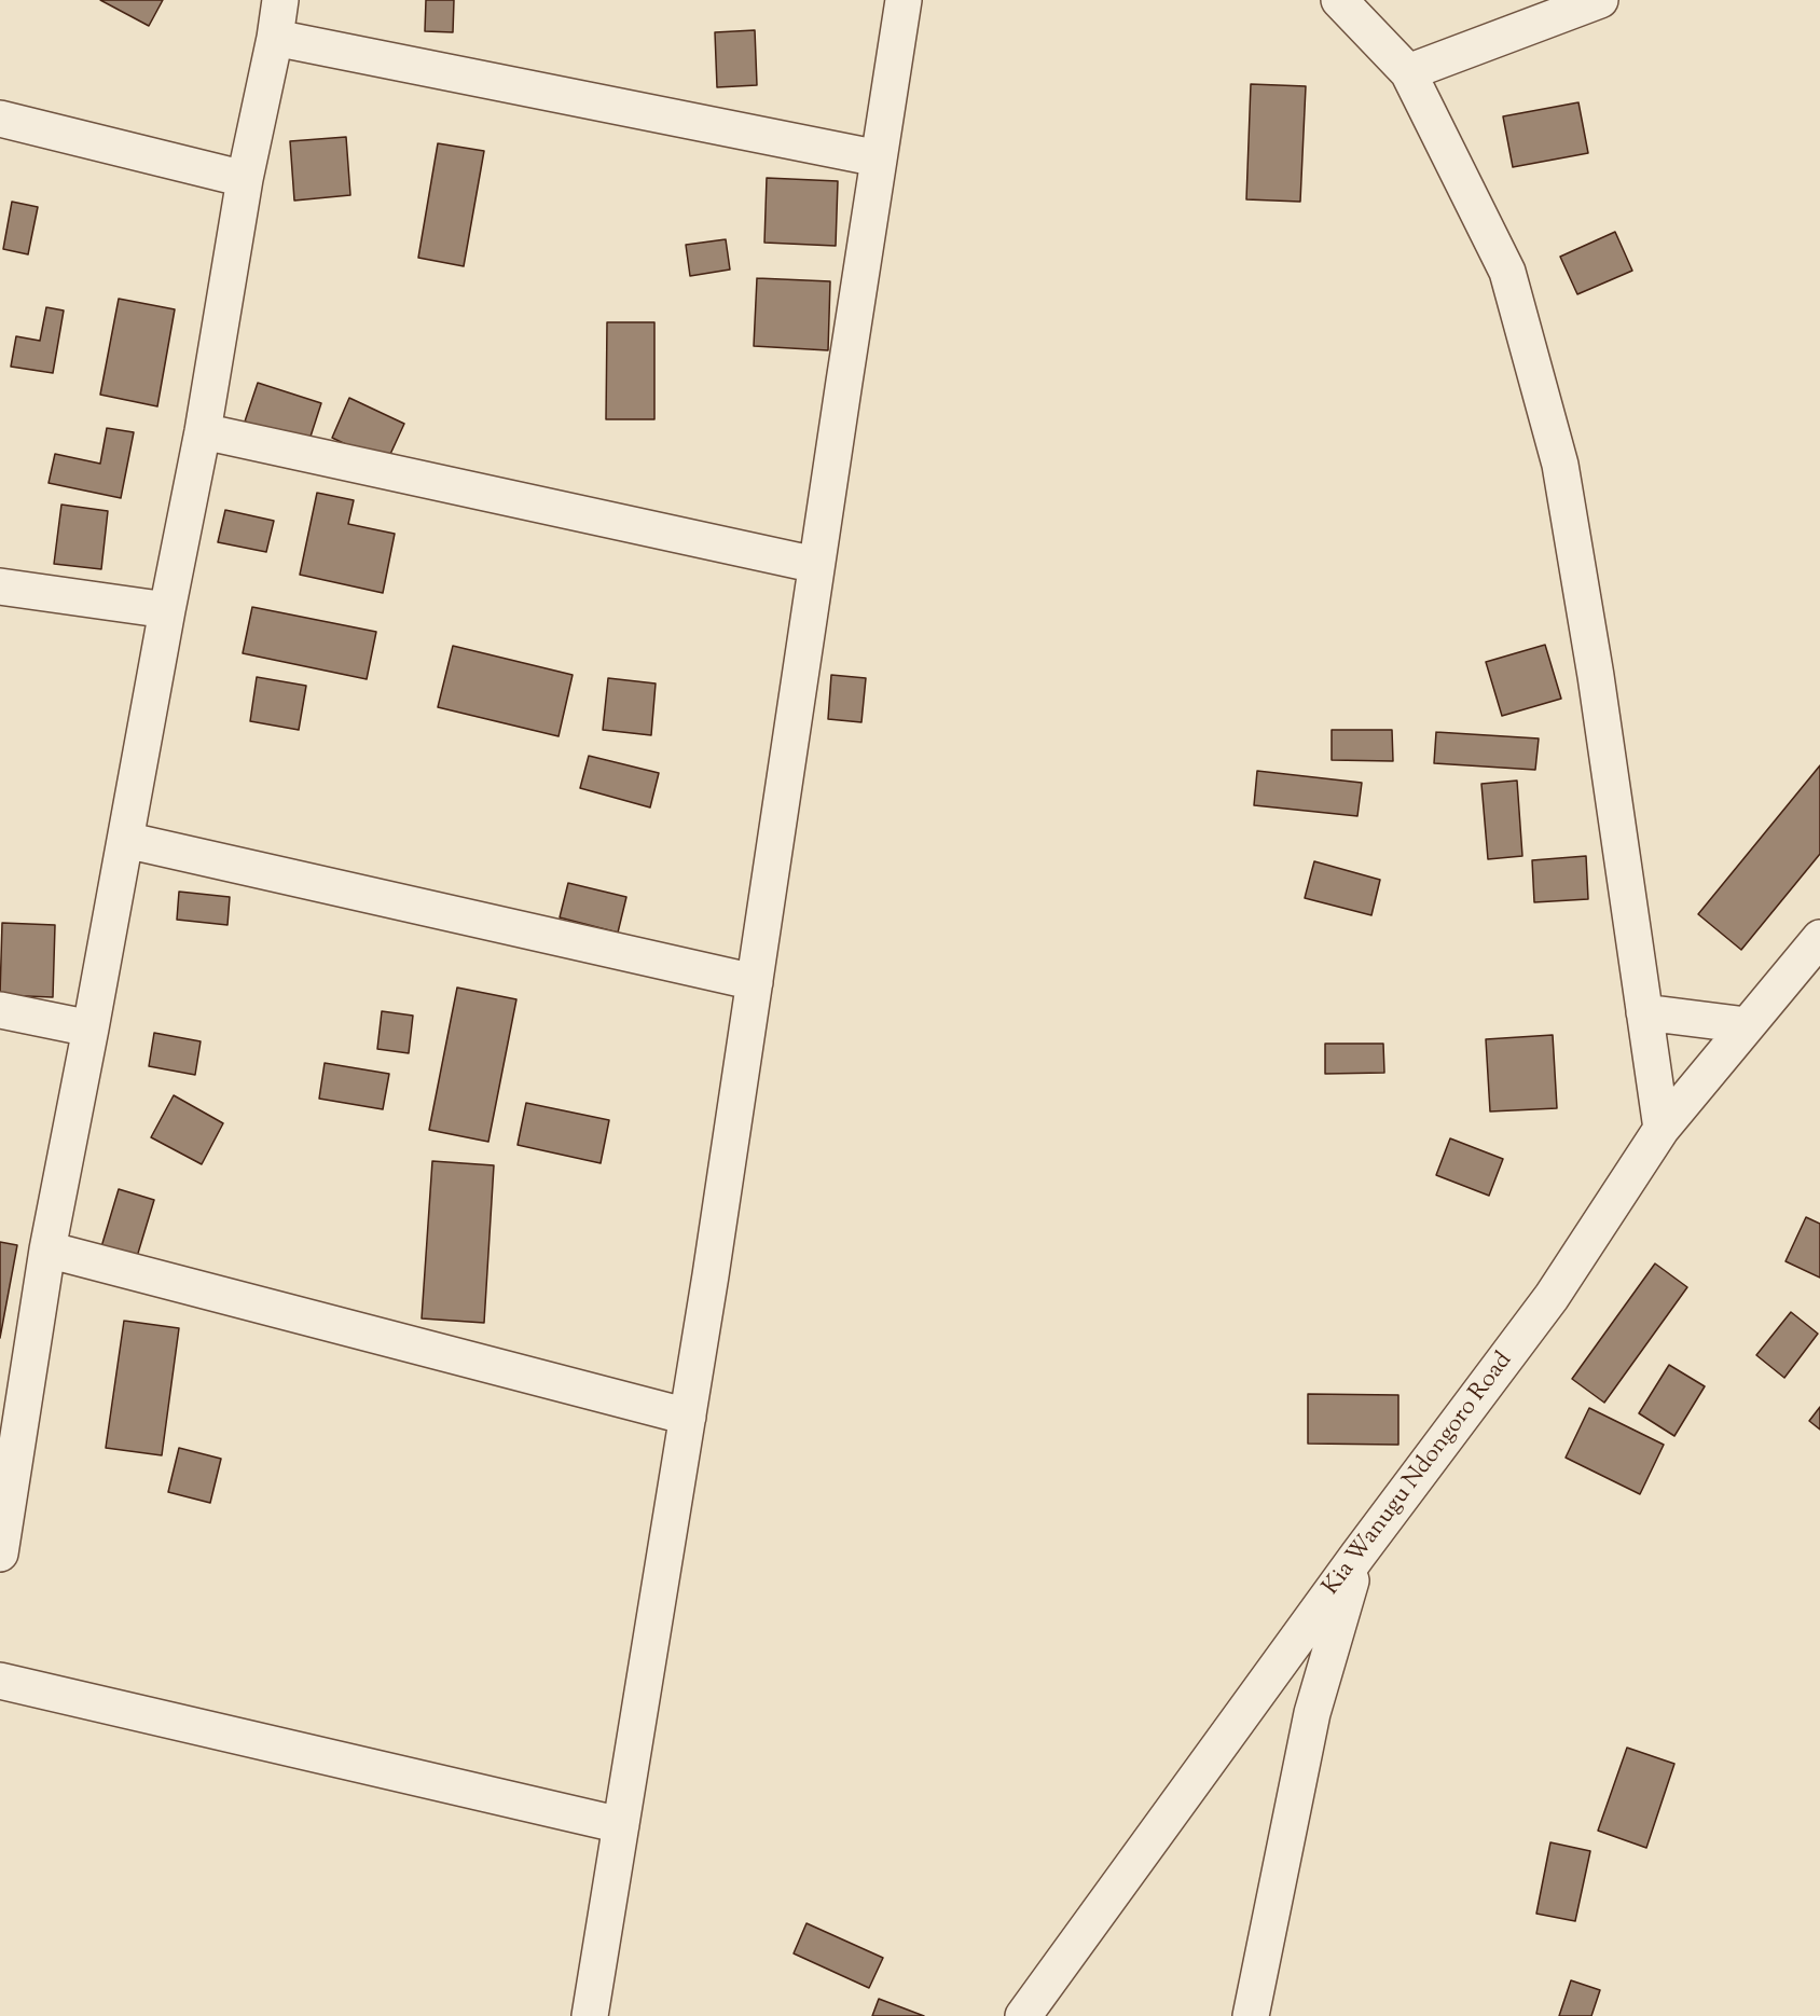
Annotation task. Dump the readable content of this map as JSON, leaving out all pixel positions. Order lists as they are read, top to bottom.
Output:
{
  "streets": {
    "street": ["Kia Wanugu Ndongoro Road"]
  }
}
